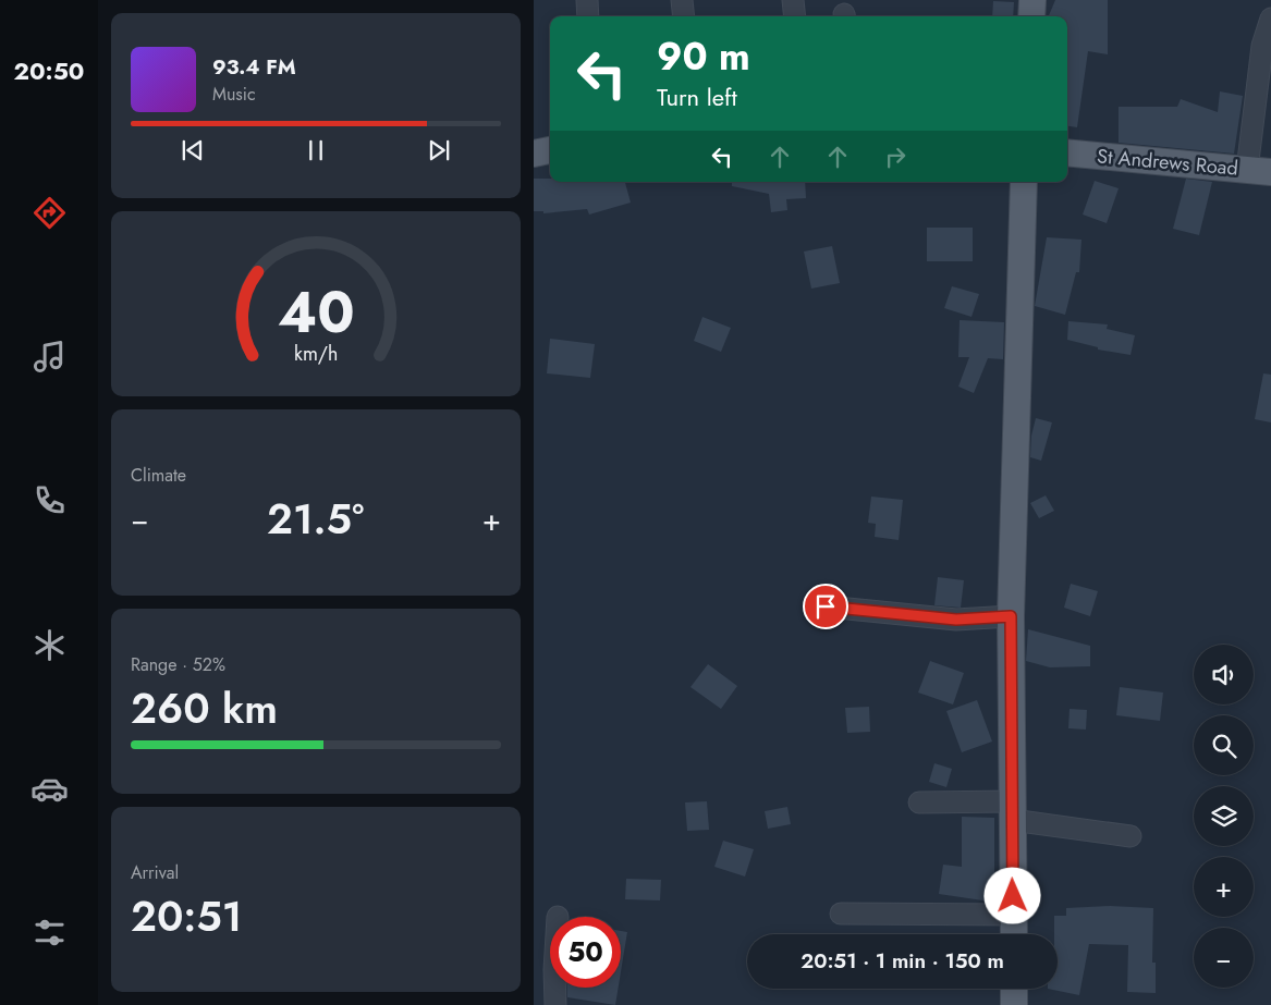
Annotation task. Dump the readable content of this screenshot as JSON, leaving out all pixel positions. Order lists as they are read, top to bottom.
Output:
{
  "streets": {
    "main road": ["St Andrews Road"]
  },
  "page": {
    "tabs": "20:50",
    "turn": ["90 m", "Turn left"],
    "song": ["93.4 FM", "Music"],
    "tile": [
      "Climate",
      ["Range · 52%", "260 km"],
      ["Arrival", "20:51"]
    ],
    "heat": ["−", "21.5°", "+"],
    "map_buttons": ["+", "−"],
    "limit": "50",
    "trip": "20:51 · 1 min · 150 m",
    "gauge": ["40", "km/h"]
  }
}
